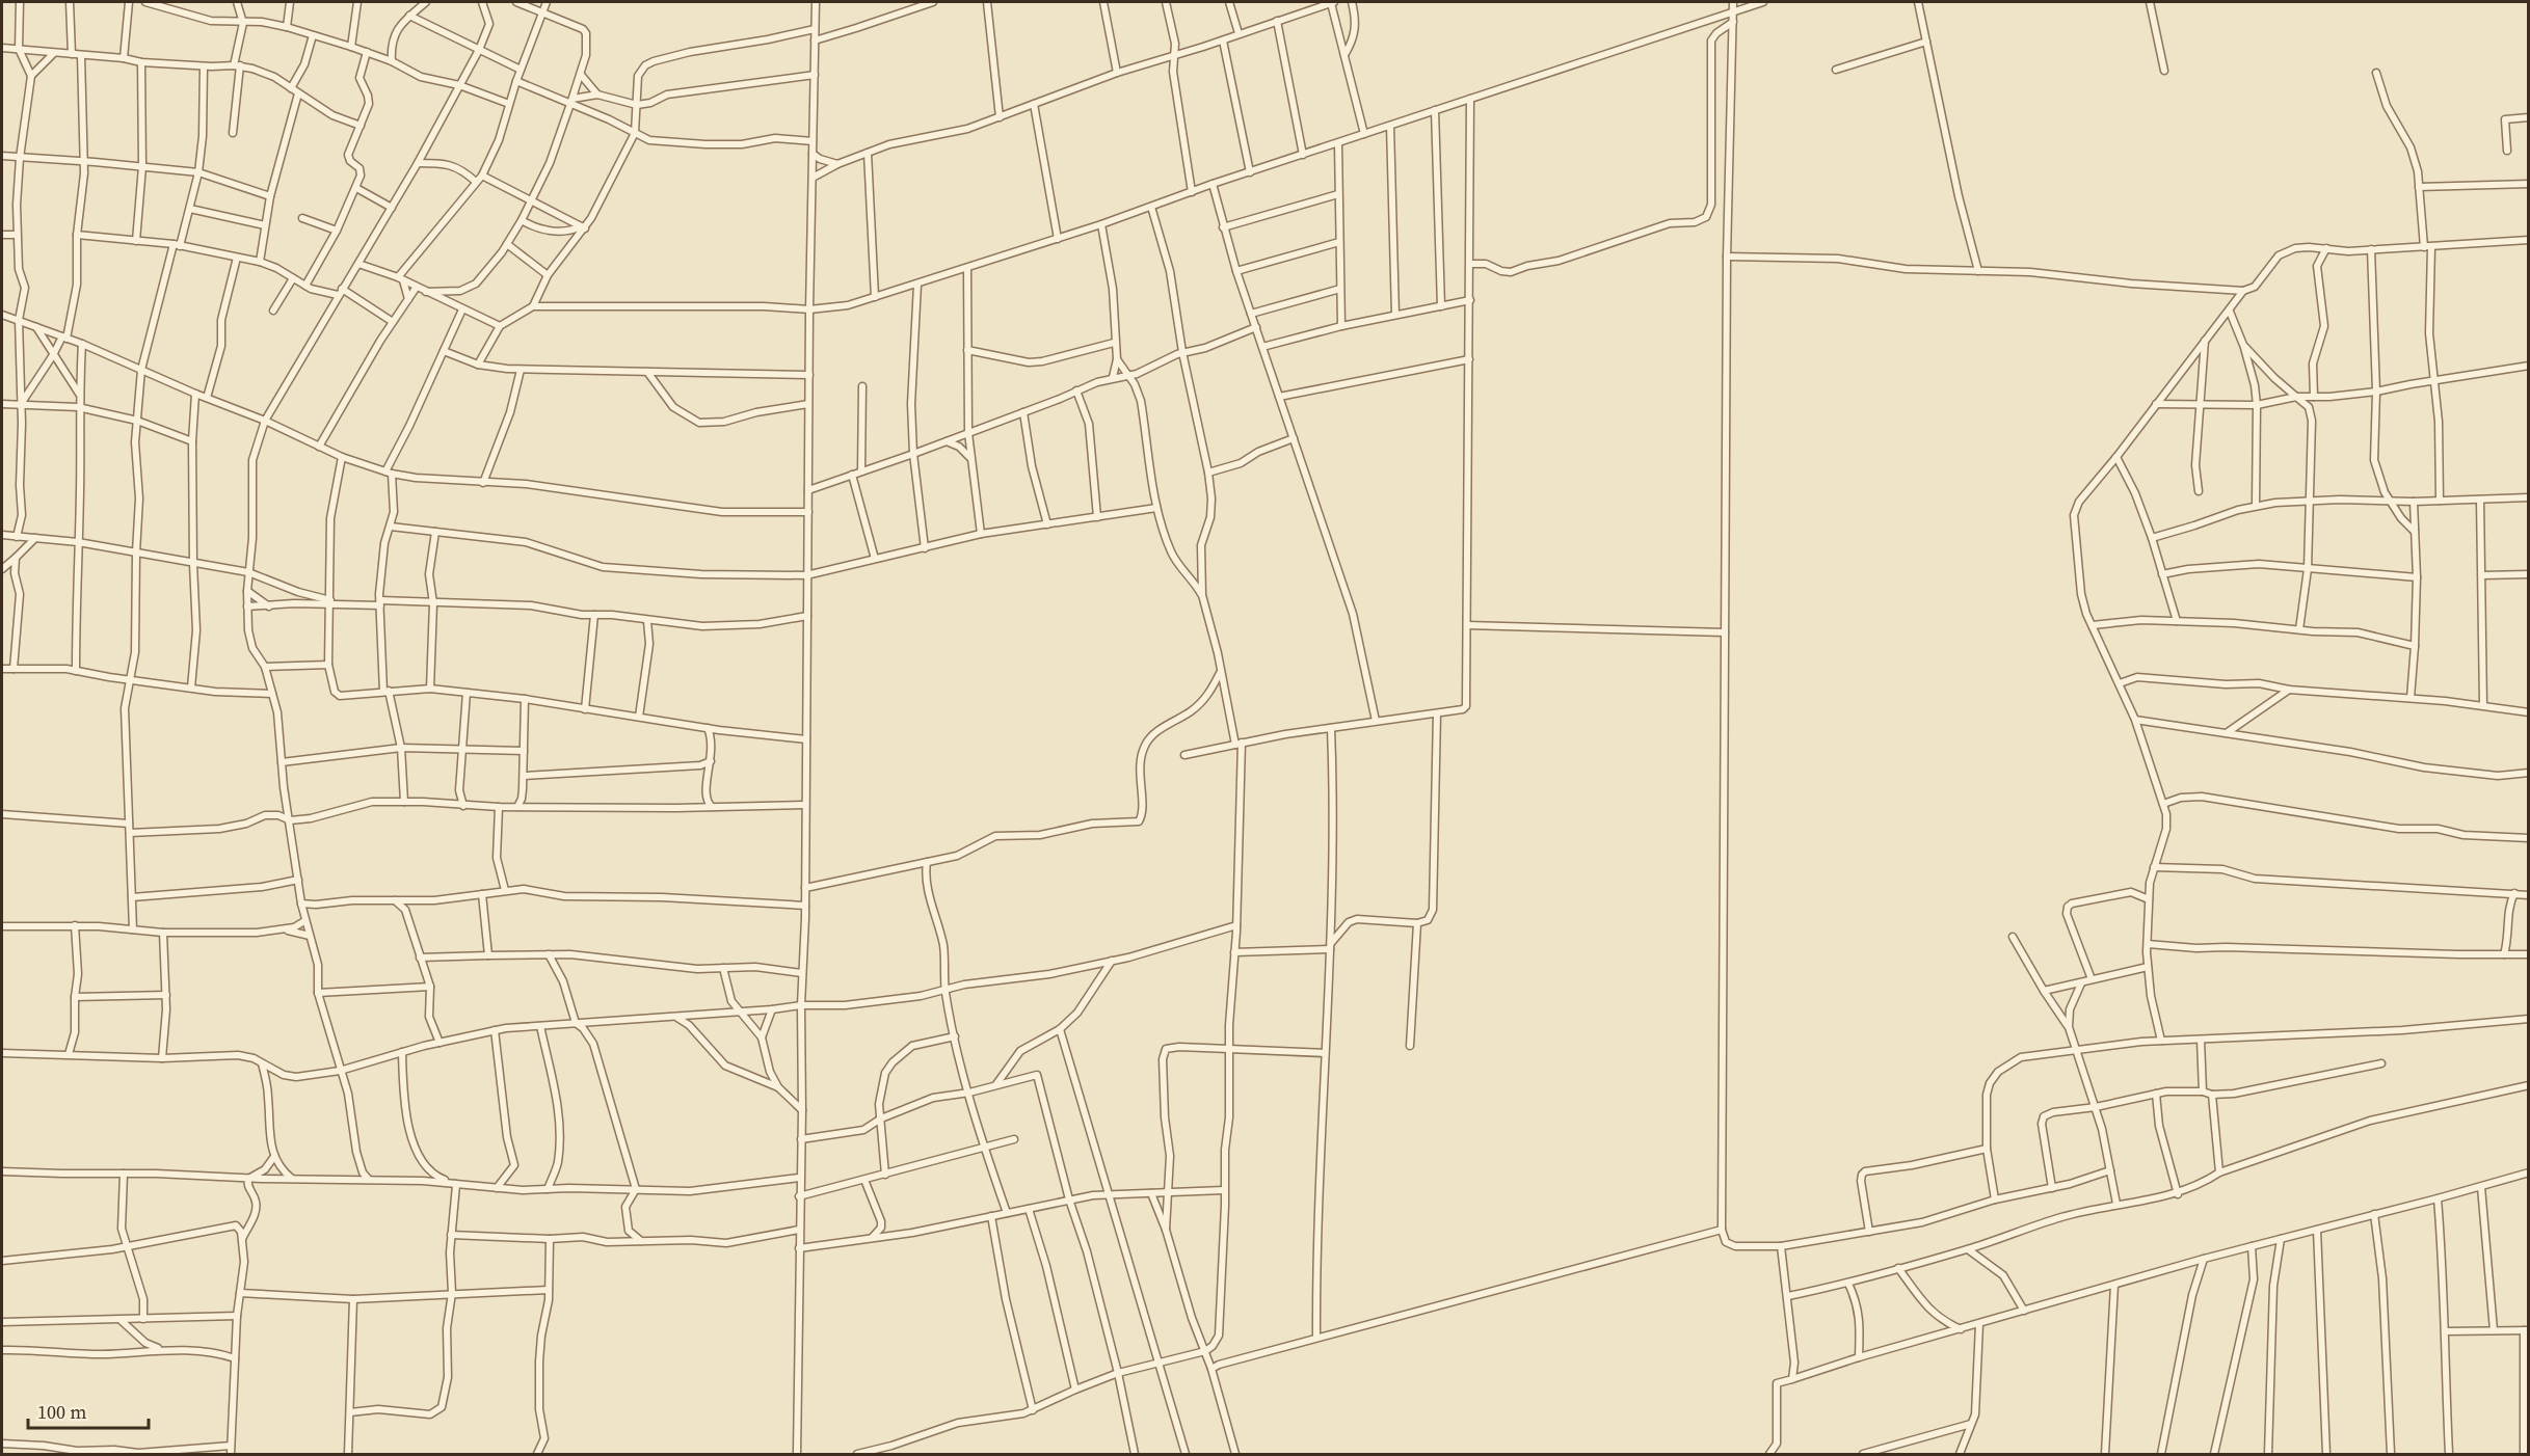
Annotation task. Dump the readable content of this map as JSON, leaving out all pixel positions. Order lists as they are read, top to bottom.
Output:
{
  "scale_bar": "100 m"
}
